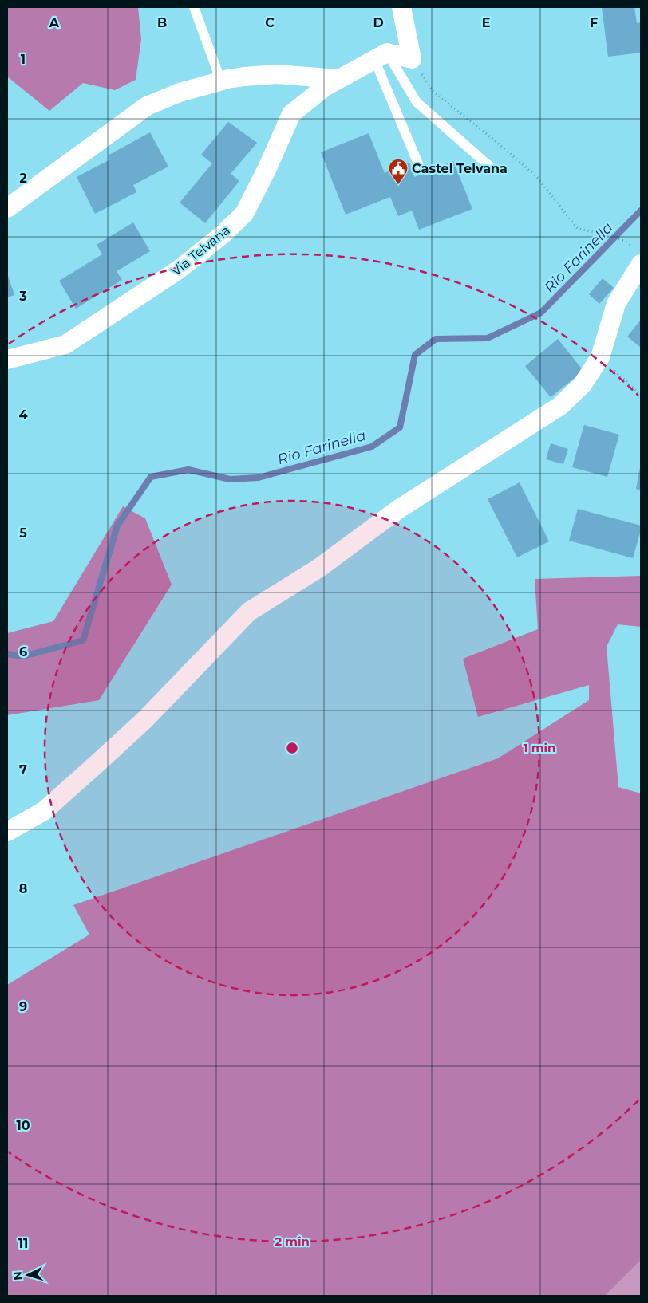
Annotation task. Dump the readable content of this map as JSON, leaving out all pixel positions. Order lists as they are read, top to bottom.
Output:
{
  "streets": {
    "street": ["Via Telvana"]
  },
  "water": ["Rio Farinella"],
  "places": {
    "public building": ["Castel Telvana"]
  },
  "north": "left",
  "grid": {
    "columns": [
      "A",
      "B",
      "C",
      "D",
      "E",
      "F"
    ],
    "rows": [
      "1",
      "2",
      "3",
      "4",
      "5",
      "6",
      "7",
      "8",
      "9",
      "10",
      "11"
    ]
  },
  "rings": ["1 min", "2 min"]
}
